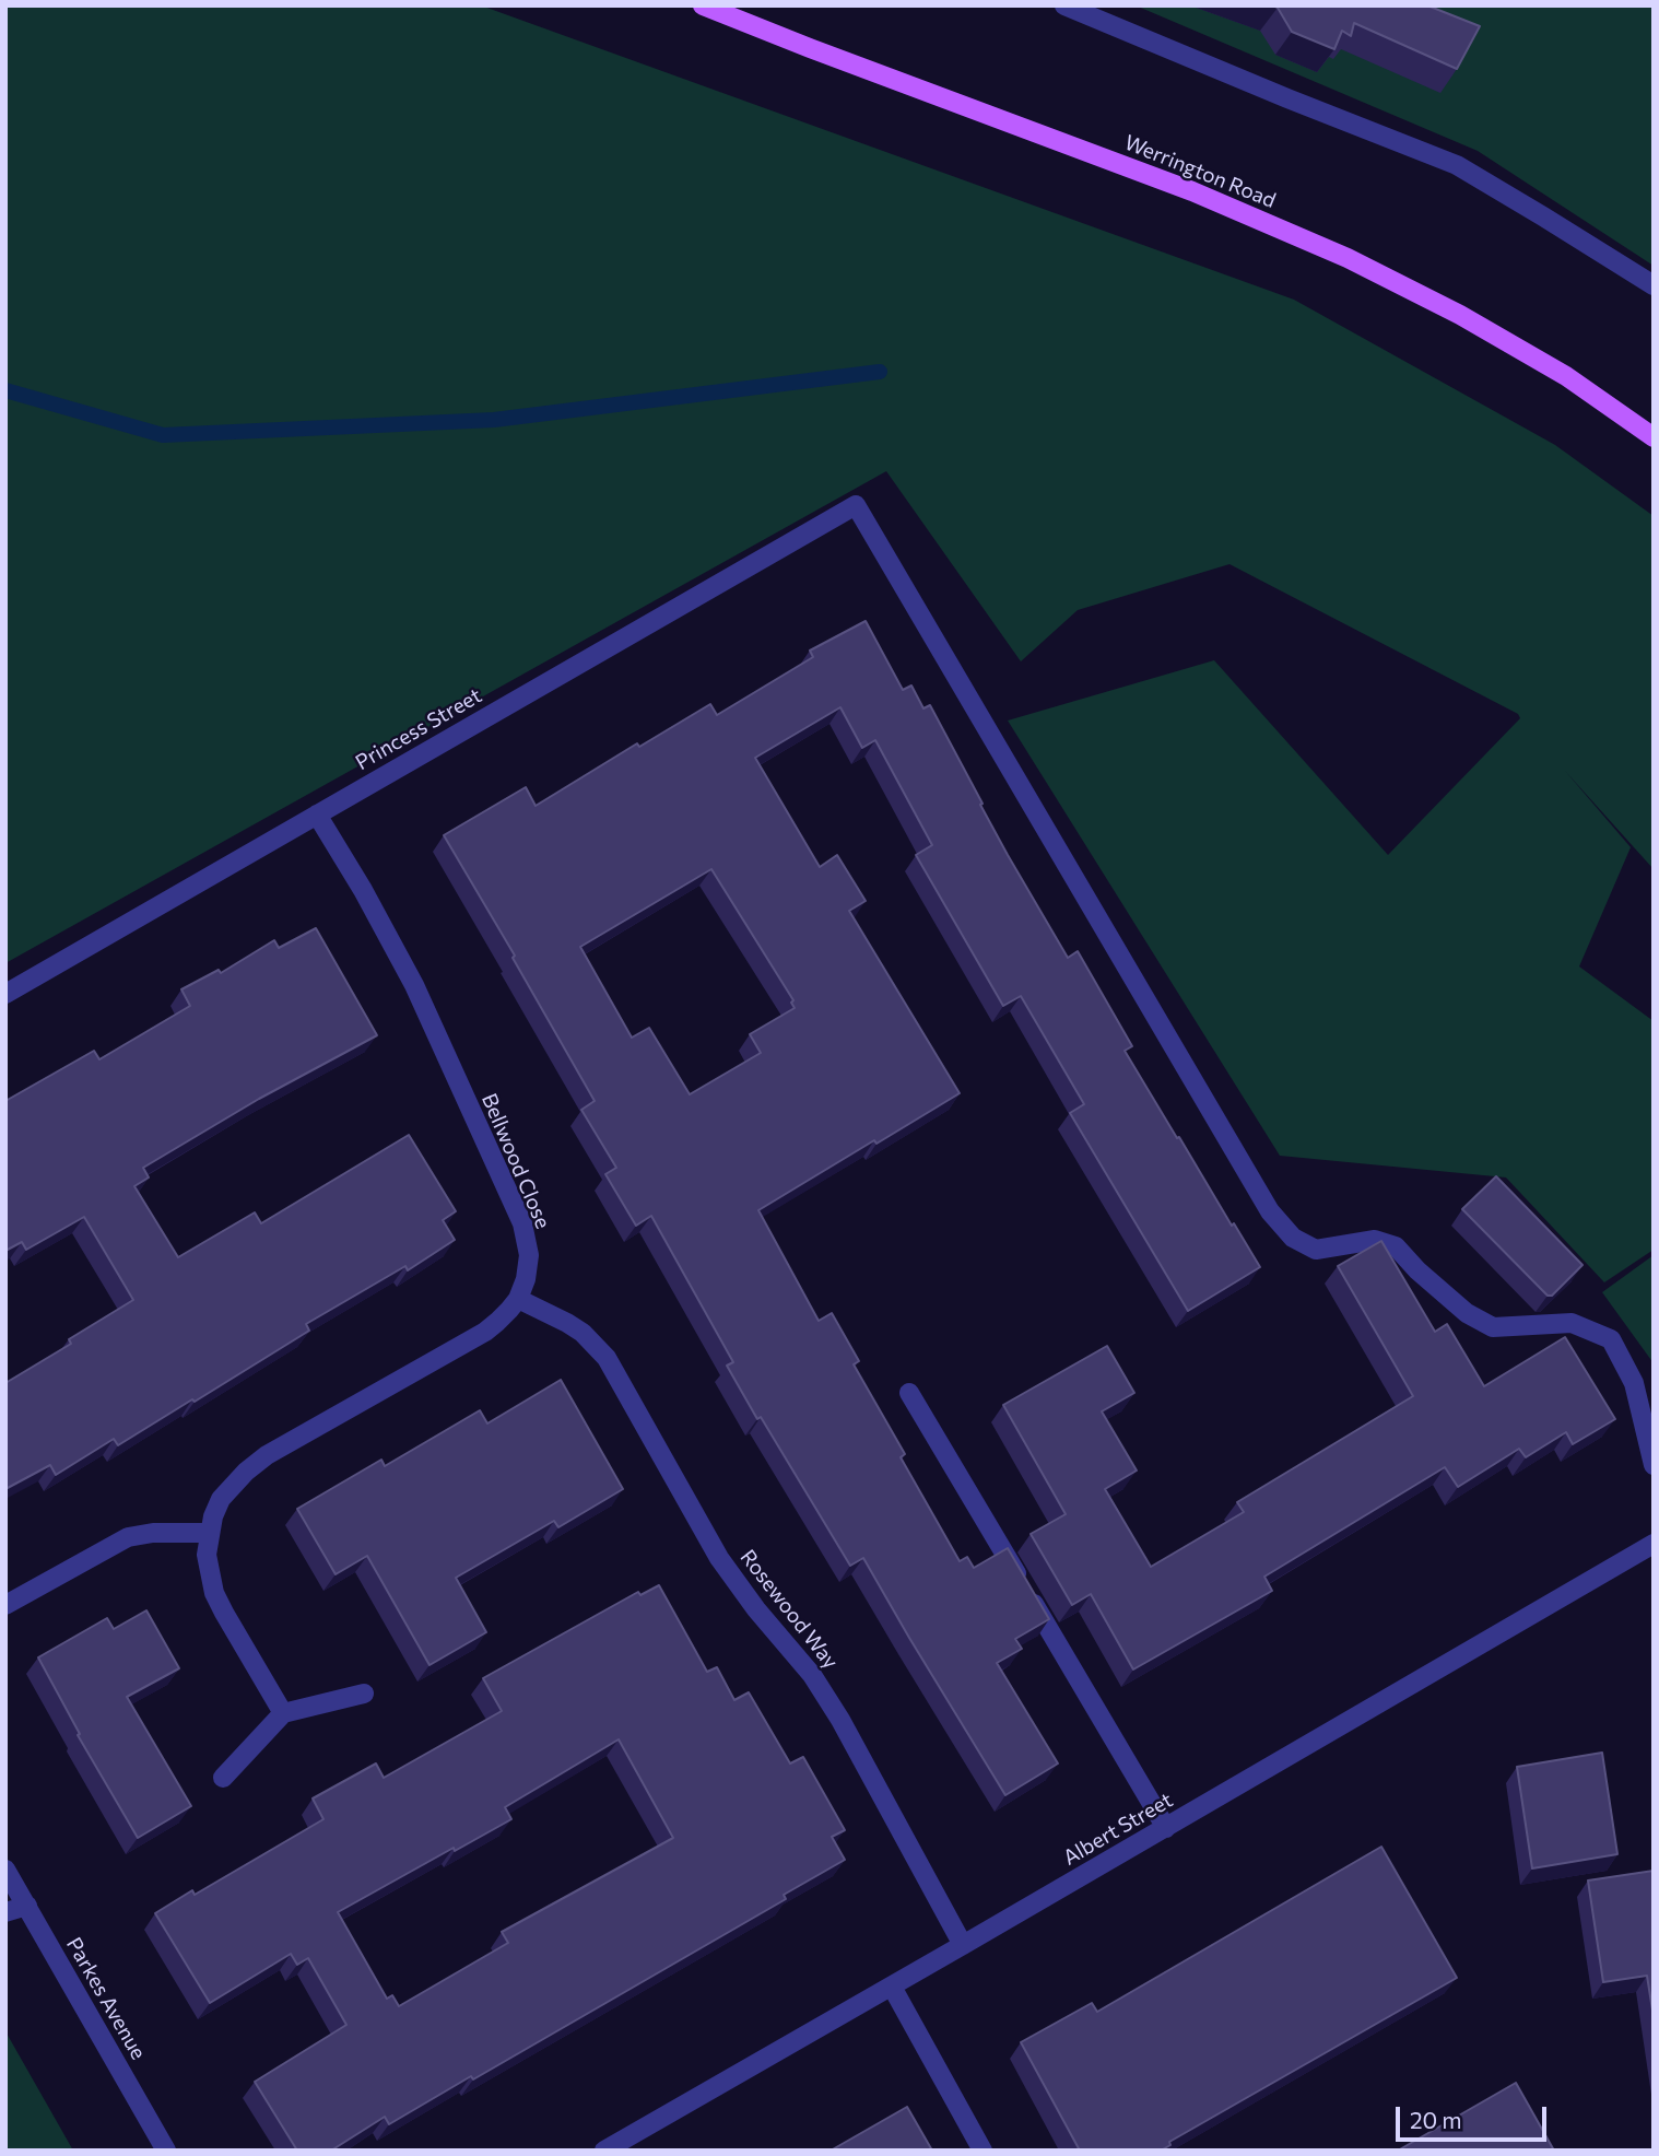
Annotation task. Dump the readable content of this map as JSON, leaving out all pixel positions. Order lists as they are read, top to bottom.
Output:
{
  "streets": {
    "main road": ["Werrington Road"],
    "street": [
      "Princess Street",
      "Bellwood Close",
      "Rosewood Way",
      "Albert Street",
      "Parkes Avenue"
    ]
  },
  "crossings": [
    ["Princess Street", "Bellwood Close"],
    ["Bellwood Close", "Rosewood Way"],
    ["Rosewood Way", "Albert Street"]
  ],
  "scale_bar": "20 m"
}
